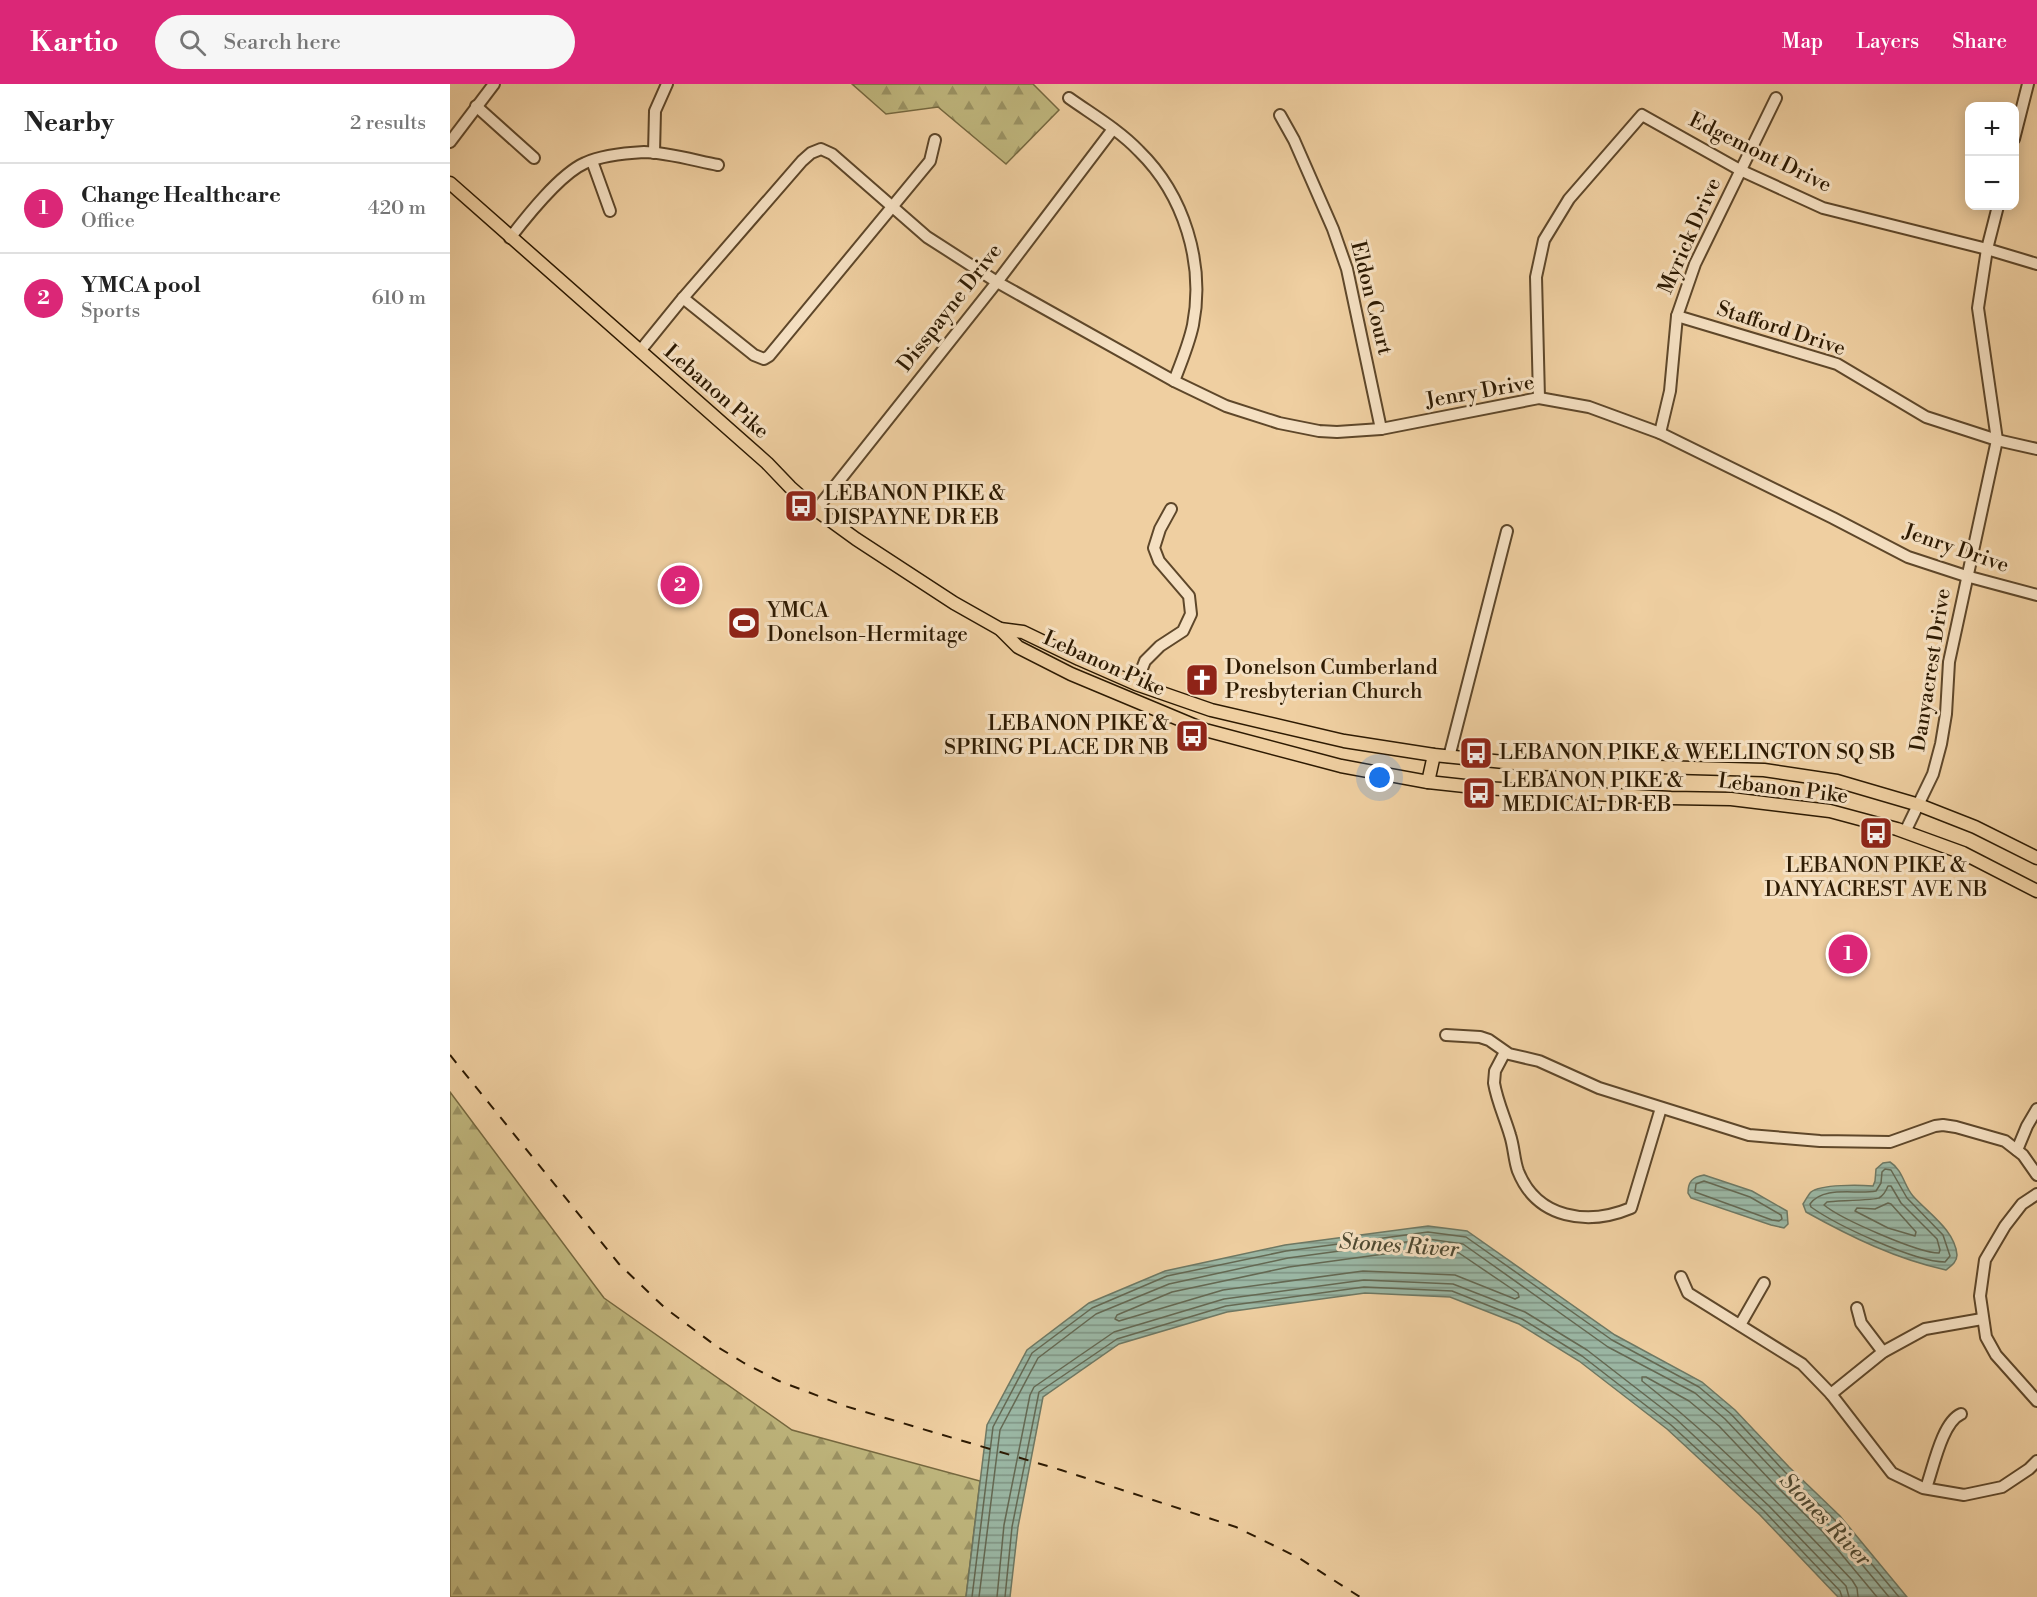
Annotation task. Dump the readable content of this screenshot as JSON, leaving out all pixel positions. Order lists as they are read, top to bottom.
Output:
{
  "streets": {
    "main road": ["Lebanon Pike"],
    "street": [
      "Edgemont Drive",
      "Myrick Drive",
      "Eldon Court",
      "Disspayne Drive",
      "Stafford Drive",
      "Jenry Drive",
      "Danyacrest Drive"
    ]
  },
  "crossings": [
    ["Edgemont Drive", "Myrick Drive"],
    ["Edgemont Drive", "Jenry Drive"],
    ["Edgemont Drive", "Danyacrest Drive"],
    ["Myrick Drive", "Stafford Drive"],
    ["Myrick Drive", "Jenry Drive"],
    ["Eldon Court", "Jenry Drive"],
    ["Disspayne Drive", "Lebanon Pike"],
    ["Disspayne Drive", "Jenry Drive"],
    ["Stafford Drive", "Danyacrest Drive"],
    ["Lebanon Pike", "Danyacrest Drive"],
    ["Jenry Drive", "Danyacrest Drive"]
  ],
  "water": ["Stones River"],
  "places": {
    "bus stop": [
      "LEBANON PIKE & DISPAYNE DR EB",
      "LEBANON PIKE & SPRING PLACE DR NB",
      "LEBANON PIKE & WEELINGTON SQ SB",
      "LEBANON PIKE & MEDICAL DR EB",
      "LEBANON PIKE & DANYACREST AVE NB"
    ],
    "sports": ["YMCA Donelson-Hermitage"],
    "church": ["Donelson Cumberland Presbyterian Church"]
  },
  "page": {
    "header": "Kartio",
    "search": "Search here",
    "nav": ["Map", "Layers", "Share"],
    "heading": ["Nearby", "2 results"],
    "map_buttons": ["+", "−"],
    "list": [
      {
        "mark": "1",
        "name": "Change Healthcare",
        "note": "Office",
        "value": "420 m"
      },
      {
        "mark": "2",
        "name": "YMCA pool",
        "note": "Sports",
        "value": "610 m"
      }
    ],
    "pins": ["2", "1"]
  }
}
